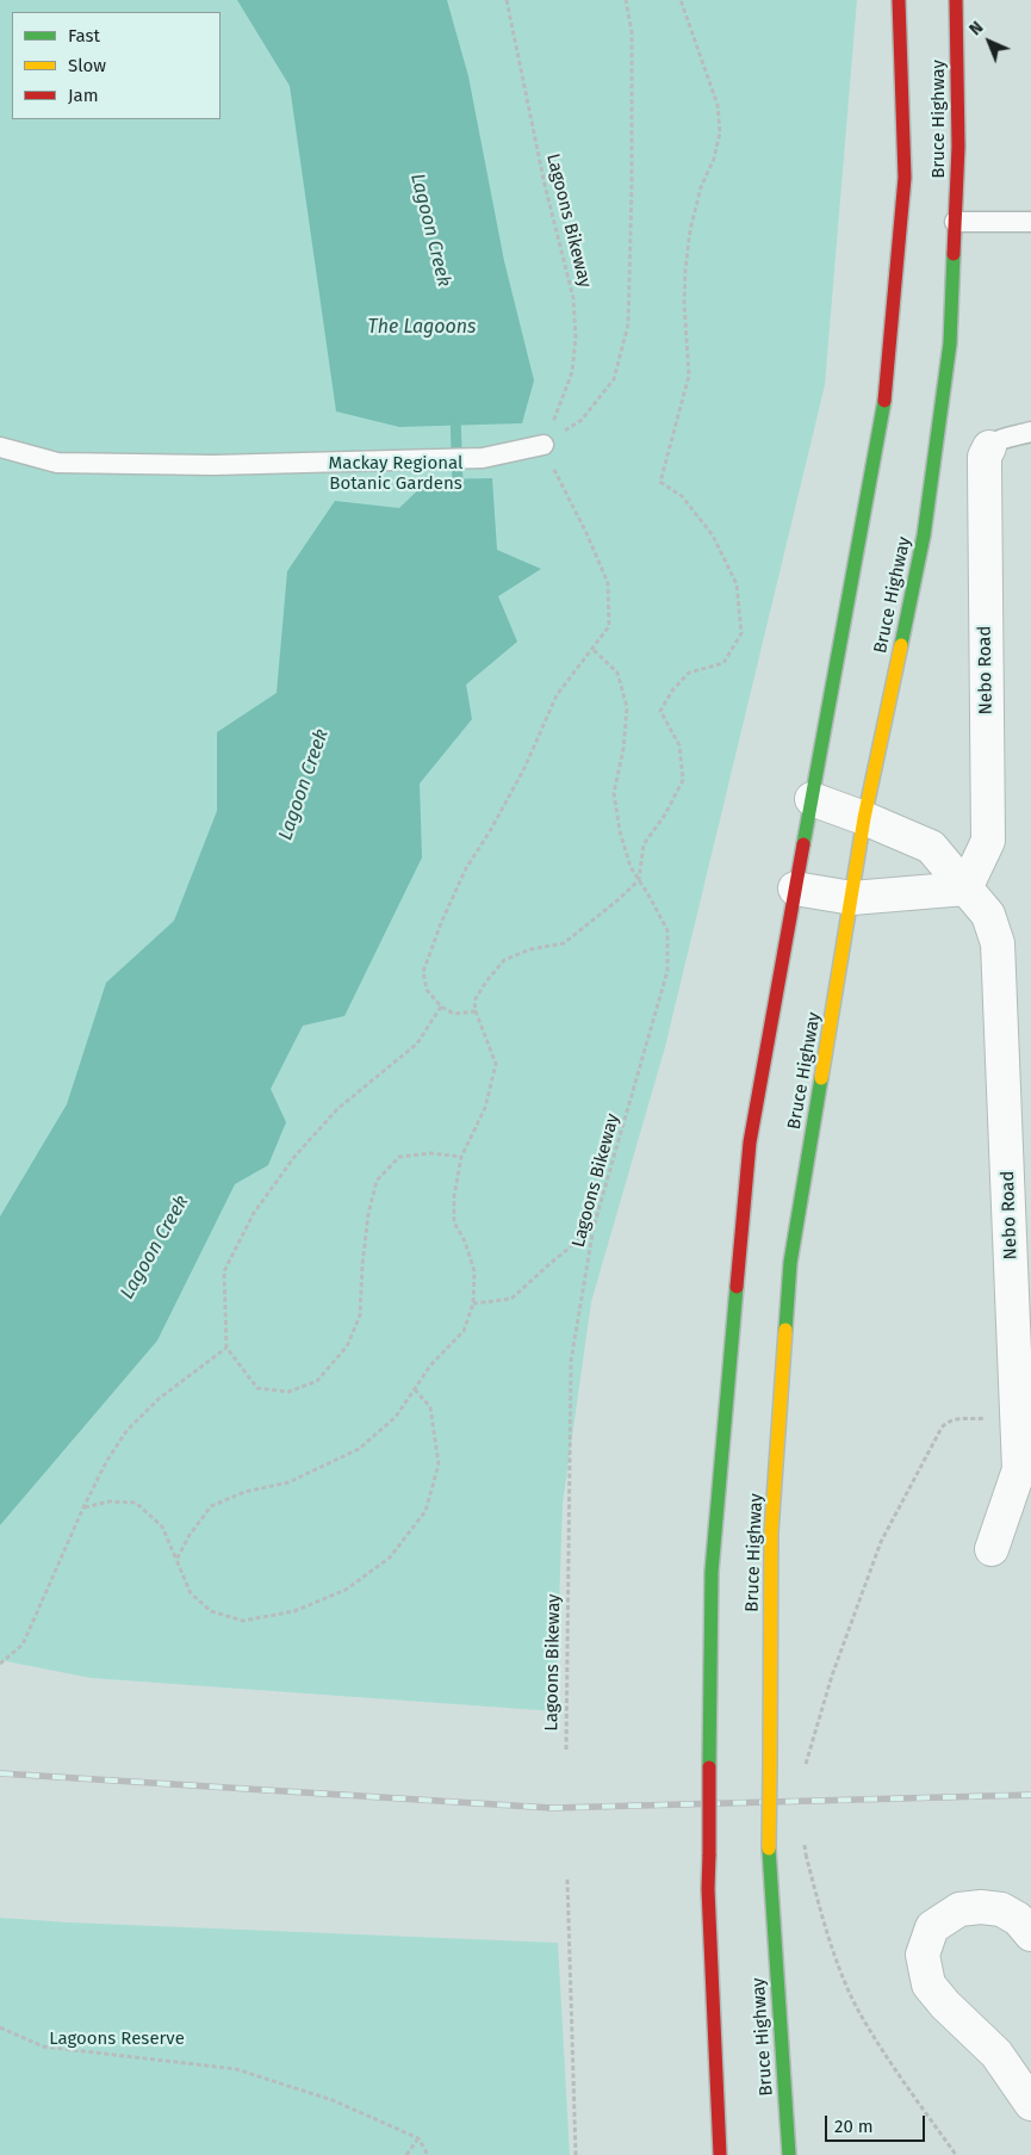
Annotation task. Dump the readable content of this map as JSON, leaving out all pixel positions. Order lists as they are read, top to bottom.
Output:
{
  "streets": {
    "highway": ["Bruce Highway"],
    "street": ["Nebo Road"],
    "path": ["Lagoons Bikeway"]
  },
  "crossings": [
    ["Bruce Highway", "Nebo Road"]
  ],
  "water": ["Lagoon Creek", "The Lagoons"],
  "parks": ["Mackay Regional Botanic Gardens", "Lagoons Reserve"],
  "legend": ["Fast", "Slow", "Jam"],
  "scale_bar": "20 m",
  "north": "top left"
}
